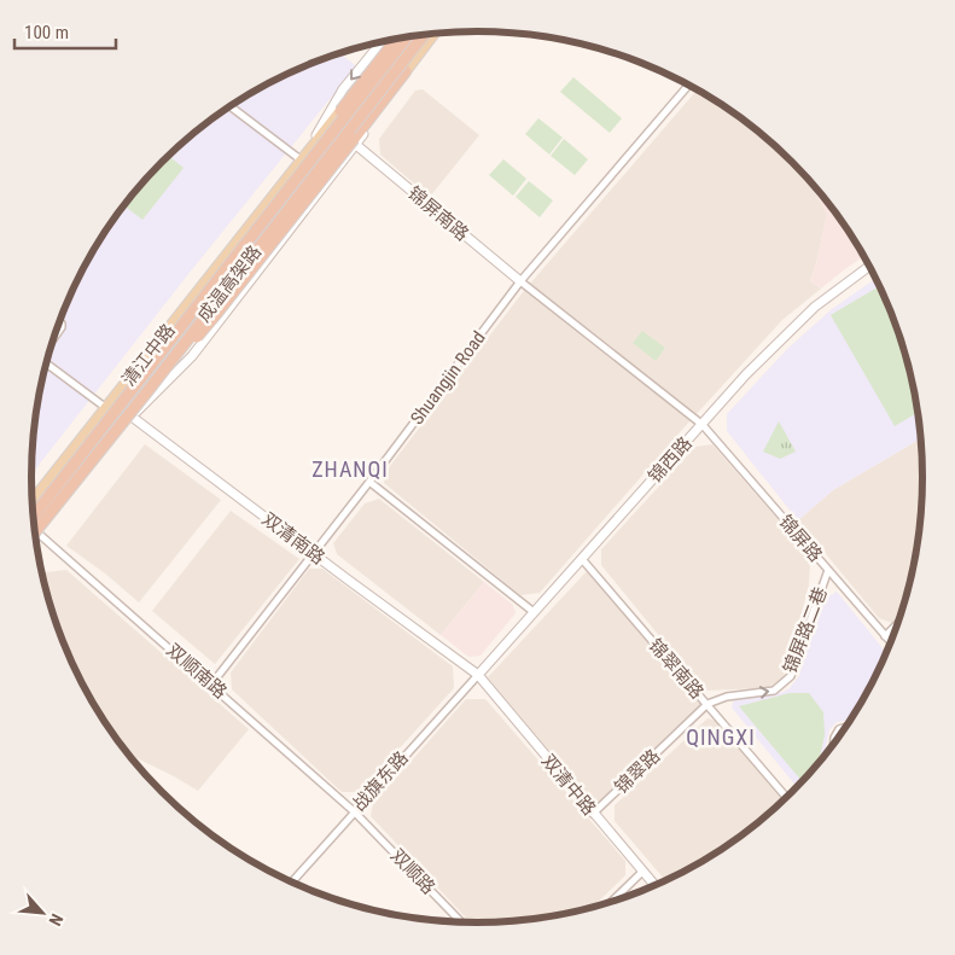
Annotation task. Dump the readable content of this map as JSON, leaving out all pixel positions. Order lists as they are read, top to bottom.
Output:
{
  "streets": {
    "highway": ["成温高架路"],
    "main road": ["清江中路"],
    "street": [
      "锦屏南路",
      "Shuangjin Road",
      "锦西路",
      "双清南路",
      "锦屏路",
      "锦屏路二巷",
      "锦翠南路",
      "双顺南路",
      "锦翠路",
      "战旗东路",
      "双清中路",
      "双顺路"
    ]
  },
  "crossings": [
    ["锦屏南路", "清江中路"],
    ["锦屏南路", "Shuangjin Road"],
    ["锦屏南路", "锦屏路"],
    ["成温高架路", "清江中路"],
    ["清江中路", "双清南路"],
    ["清江中路", "双顺南路"],
    ["Shuangjin Road", "双清南路"],
    ["Shuangjin Road", "锦屏路"],
    ["Shuangjin Road", "双顺南路"],
    ["锦西路", "双清南路"],
    ["锦西路", "锦屏路"],
    ["锦西路", "锦翠南路"],
    ["锦西路", "战旗东路"],
    ["锦西路", "双清中路"],
    ["双清南路", "战旗东路"],
    ["双清南路", "双清中路"],
    ["锦屏路", "锦屏路二巷"],
    ["锦屏路二巷", "锦翠南路"],
    ["锦屏路二巷", "锦翠路"],
    ["锦翠南路", "锦翠路"],
    ["双顺南路", "战旗东路"],
    ["双顺南路", "双顺路"],
    ["锦翠路", "双清中路"],
    ["战旗东路", "双清中路"],
    ["战旗东路", "双顺路"]
  ],
  "one_way": ["锦屏路二巷"],
  "districts": ["ZHANQI", "QINGXI"],
  "scale_bar": "100 m",
  "north": "bottom right"
}
